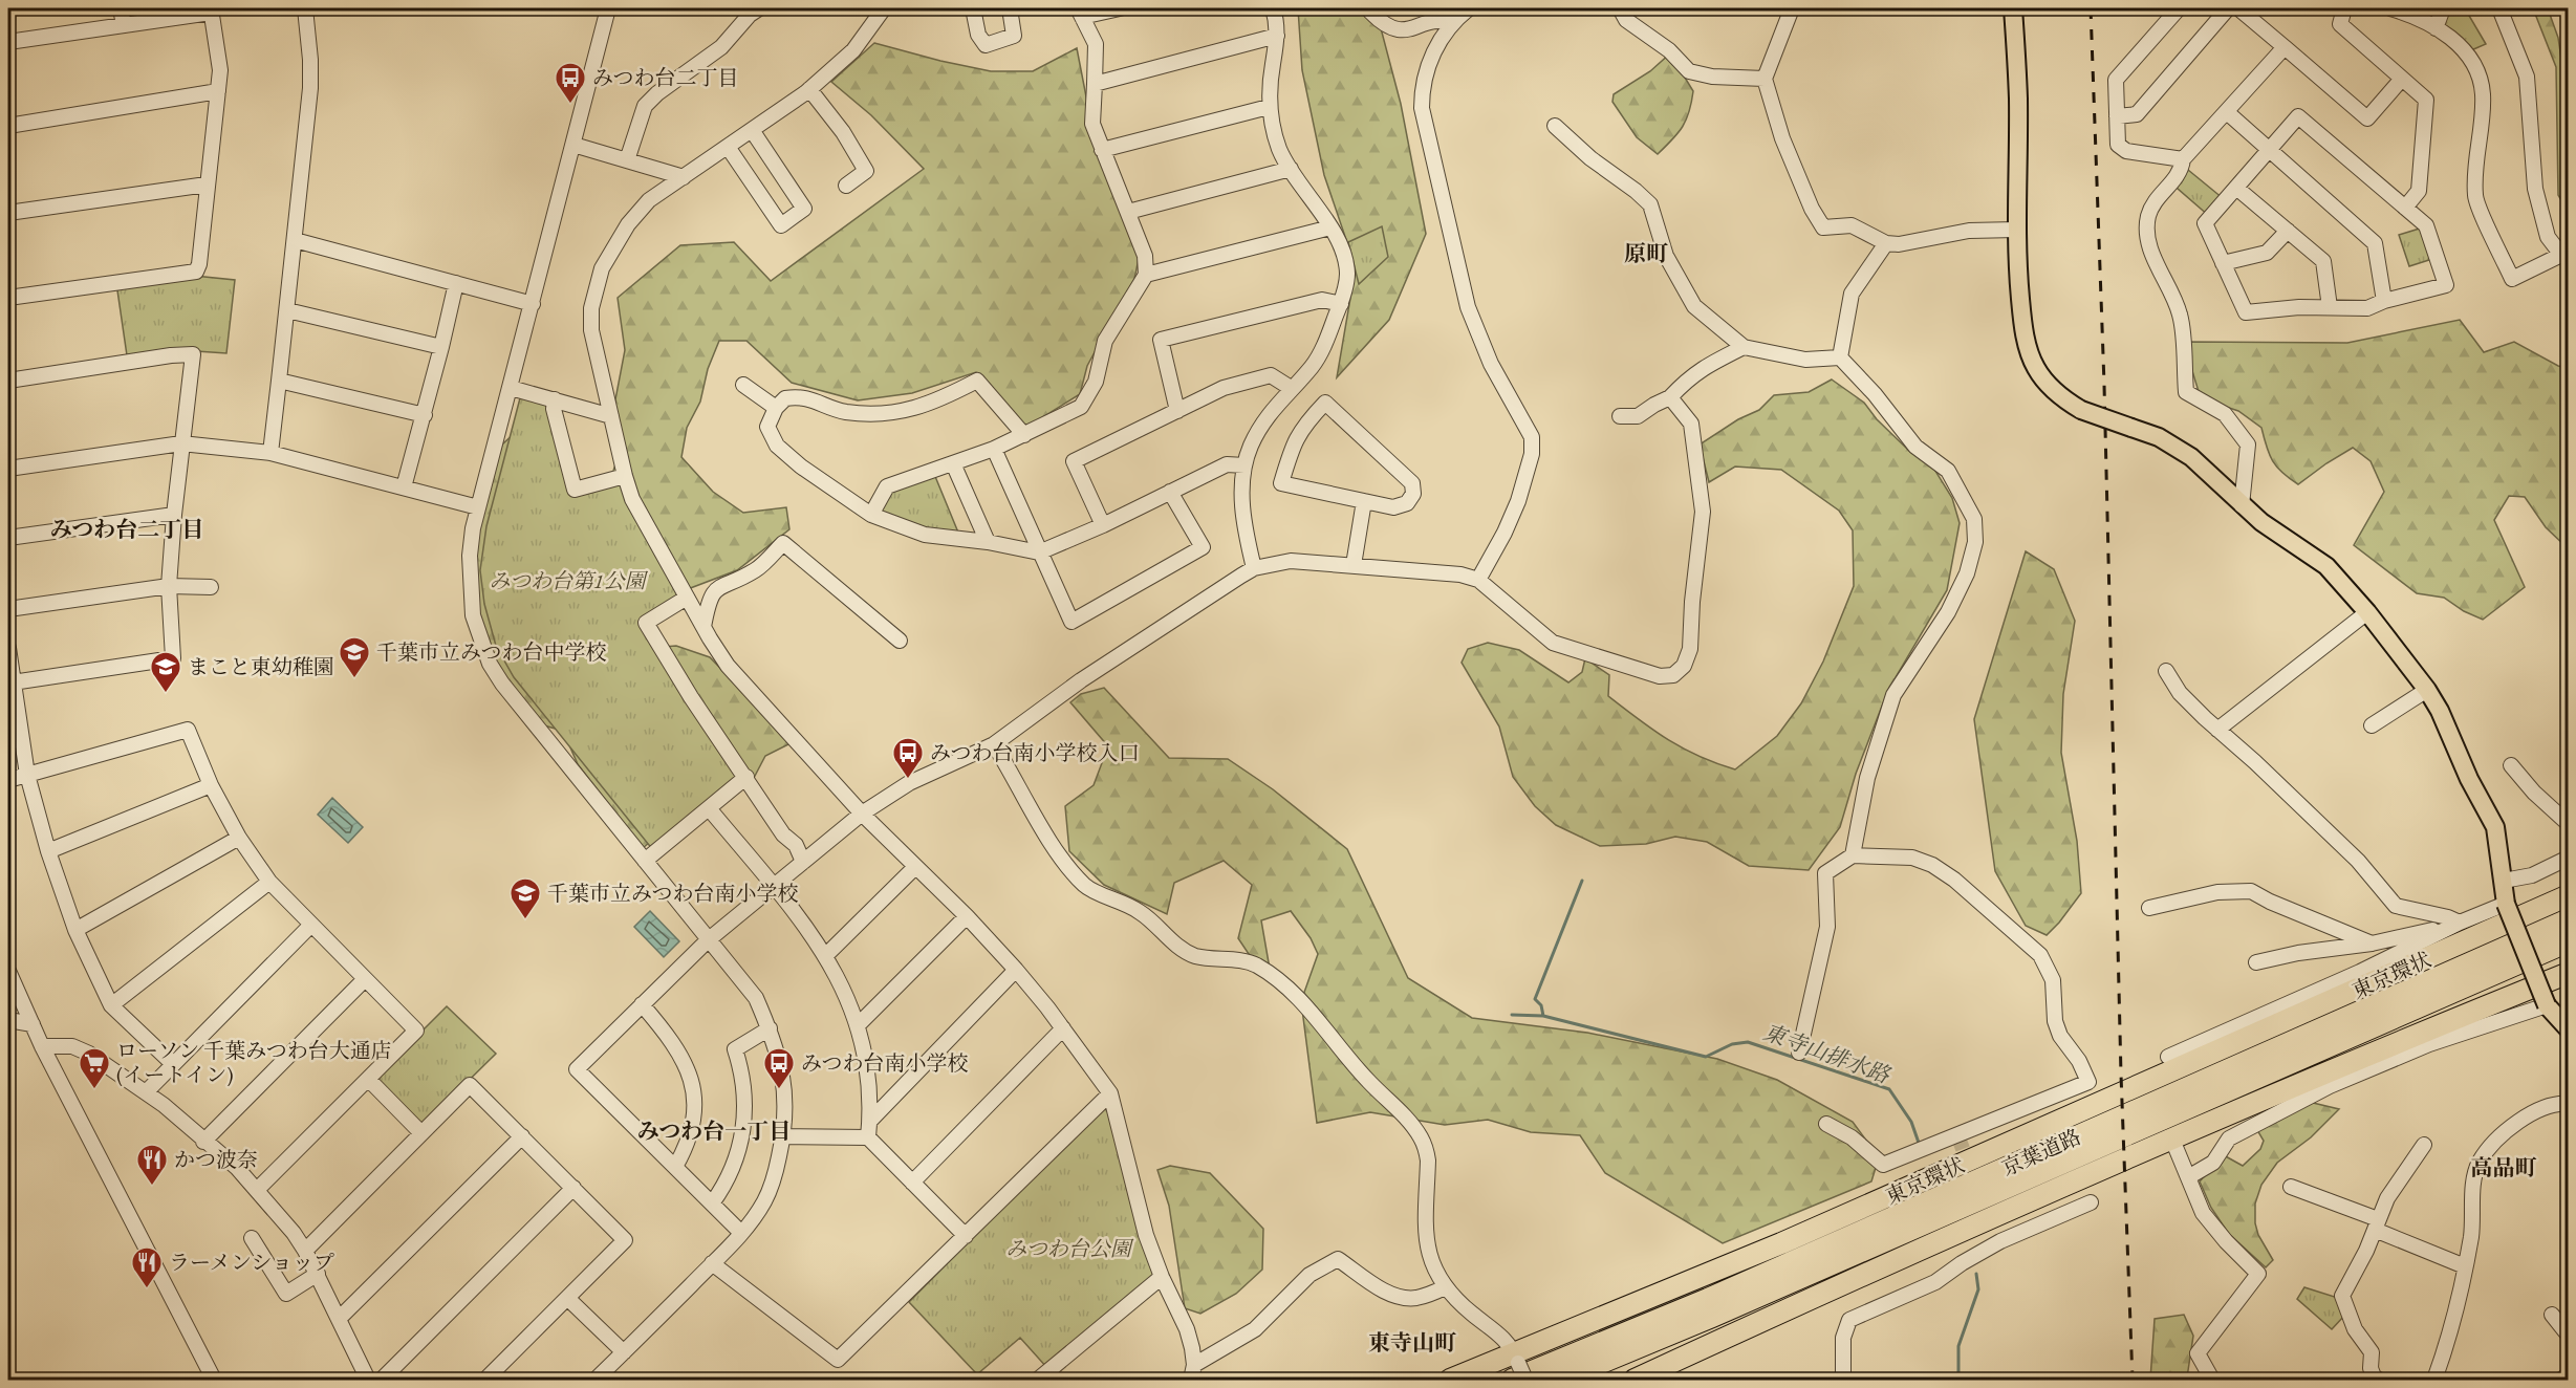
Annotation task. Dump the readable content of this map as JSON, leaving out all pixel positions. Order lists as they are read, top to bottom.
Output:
{
  "streets": {
    "highway": ["東京環状", "京葉道路"]
  },
  "crossings": [
    ["東京環状", "京葉道路"]
  ],
  "districts": [
    "原町",
    "みつわ台二丁目",
    "みつわ台一丁目",
    "高品町",
    "東寺山町"
  ],
  "water": ["東寺山排水路"],
  "parks": ["みつわ台第1公園", "みつわ台公園"],
  "places": {
    "bus stop": ["みつわ台二丁目", "みつわ台南小学校入口", "みつわ台南小学校"],
    "school or university": ["千葉市立みつわ台中学校", "まこと東幼稚園", "千葉市立みつわ台南小学校"],
    "supermarket": ["ローソン 千葉みつわ台大通店 (イートイン)"],
    "restaurant": ["かつ波奈", "ラーメンショップ"]
  }
}
